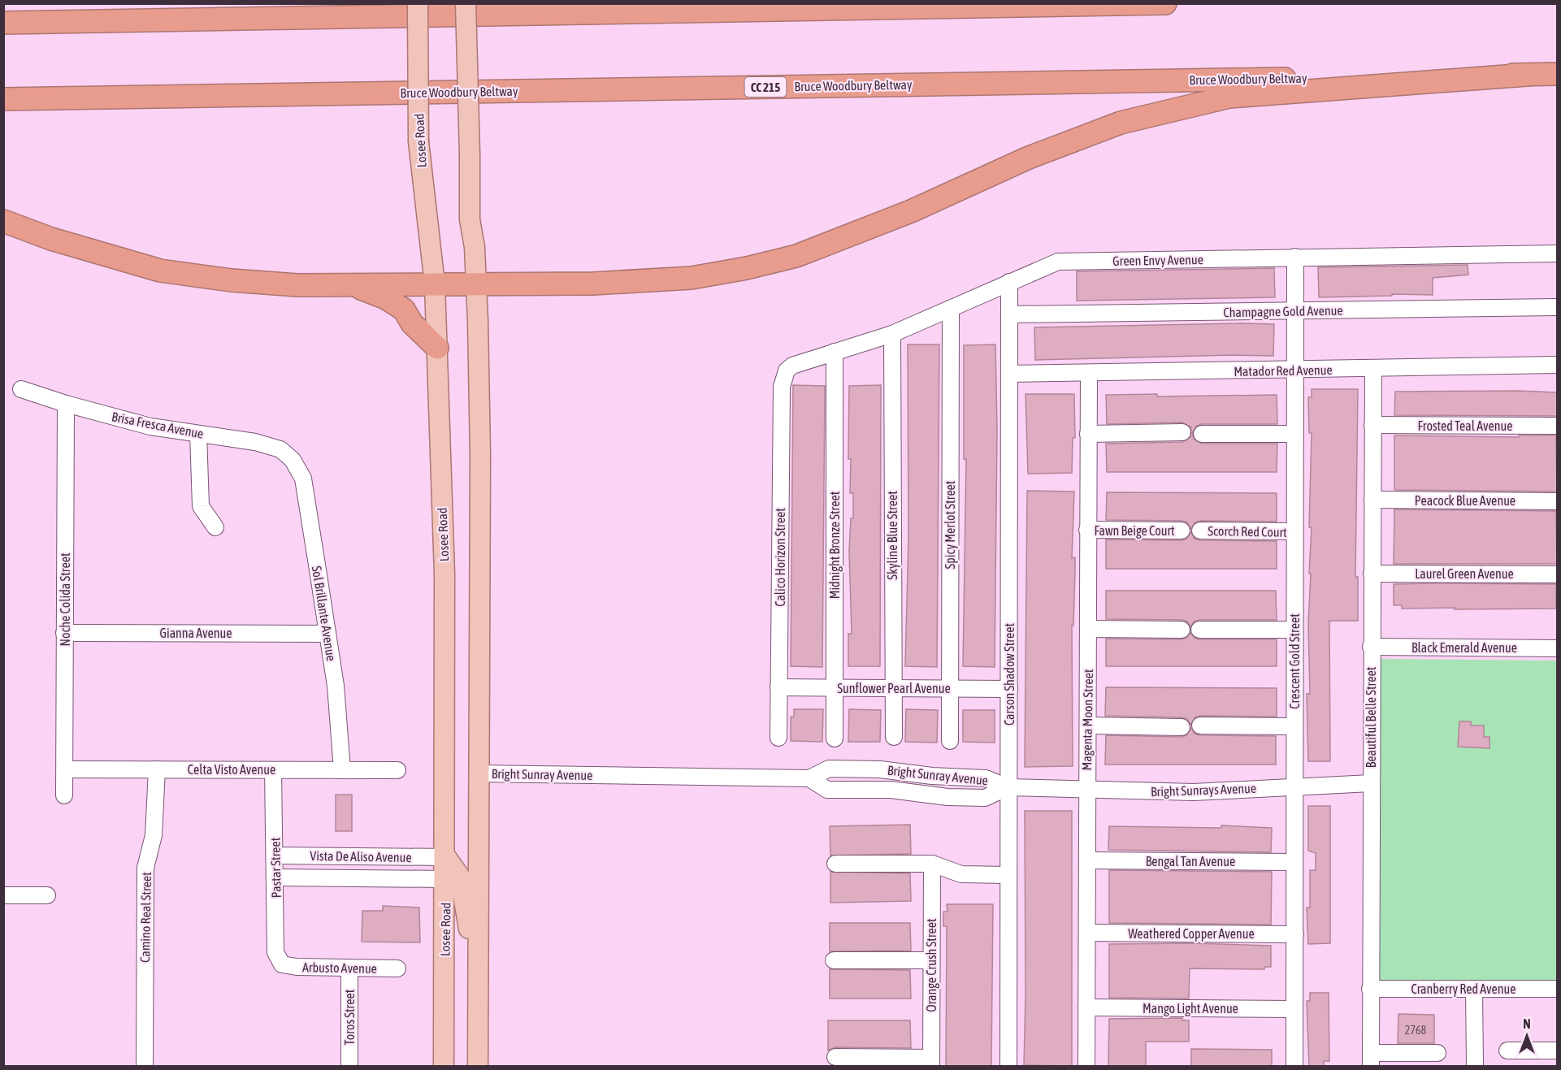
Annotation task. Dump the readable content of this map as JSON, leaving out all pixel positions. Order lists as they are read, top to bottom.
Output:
{
  "streets": {
    "highway": ["Bruce Woodbury Beltway", "CC 215"],
    "main road": ["Losee Road"],
    "street": [
      "Green Envy Avenue",
      "Champagne Gold Avenue",
      "Matador Red Avenue",
      "Brisa Fresca Avenue",
      "Frosted Teal Avenue",
      "Peacock Blue Avenue",
      "Spicy Merlot Street",
      "Fawn Beige Court",
      "Scorch Red Court",
      "Skyline Blue Street",
      "Midnight Bronze Street",
      "Calico Horizon Street",
      "Laurel Green Avenue",
      "Noche Colida Street",
      "Sol Brillante Avenue",
      "Gianna Avenue",
      "Black Emerald Avenue",
      "Crescent Gold Street",
      "Carson Shadow Street",
      "Sunflower Pearl Avenue",
      "Beautiful Belle Street",
      "Magenta Moon Street",
      "Celta Visto Avenue",
      "Bright Sunray Avenue",
      "Bright Sunrays Avenue",
      "Vista De Aliso Avenue",
      "Bengal Tan Avenue",
      "Pastar Street",
      "Camino Real Street",
      "Weathered Copper Avenue",
      "Orange Crush Street",
      "Arbusto Avenue",
      "Cranberry Red Avenue",
      "Mango Light Avenue",
      "Toros Street"
    ]
  },
  "crossings": [
    ["Losee Road", "Vista De Aliso Avenue"],
    ["Green Envy Avenue", "Spicy Merlot Street"],
    ["Green Envy Avenue", "Skyline Blue Street"],
    ["Green Envy Avenue", "Midnight Bronze Street"],
    ["Green Envy Avenue", "Calico Horizon Street"],
    ["Green Envy Avenue", "Crescent Gold Street"],
    ["Green Envy Avenue", "Carson Shadow Street"],
    ["Champagne Gold Avenue", "Crescent Gold Street"],
    ["Champagne Gold Avenue", "Carson Shadow Street"],
    ["Matador Red Avenue", "Crescent Gold Street"],
    ["Matador Red Avenue", "Carson Shadow Street"],
    ["Matador Red Avenue", "Beautiful Belle Street"],
    ["Matador Red Avenue", "Magenta Moon Street"],
    ["Brisa Fresca Avenue", "Noche Colida Street"],
    ["Brisa Fresca Avenue", "Sol Brillante Avenue"],
    ["Frosted Teal Avenue", "Beautiful Belle Street"],
    ["Peacock Blue Avenue", "Beautiful Belle Street"],
    ["Spicy Merlot Street", "Sunflower Pearl Avenue"],
    ["Fawn Beige Court", "Magenta Moon Street"],
    ["Scorch Red Court", "Crescent Gold Street"],
    ["Skyline Blue Street", "Sunflower Pearl Avenue"],
    ["Midnight Bronze Street", "Sunflower Pearl Avenue"],
    ["Calico Horizon Street", "Sunflower Pearl Avenue"],
    ["Laurel Green Avenue", "Beautiful Belle Street"],
    ["Noche Colida Street", "Gianna Avenue"],
    ["Noche Colida Street", "Celta Visto Avenue"],
    ["Sol Brillante Avenue", "Gianna Avenue"],
    ["Sol Brillante Avenue", "Celta Visto Avenue"],
    ["Black Emerald Avenue", "Beautiful Belle Street"],
    ["Crescent Gold Street", "Bright Sunrays Avenue"],
    ["Crescent Gold Street", "Bengal Tan Avenue"],
    ["Crescent Gold Street", "Weathered Copper Avenue"],
    ["Crescent Gold Street", "Mango Light Avenue"],
    ["Carson Shadow Street", "Sunflower Pearl Avenue"],
    ["Carson Shadow Street", "Bright Sunray Avenue"],
    ["Carson Shadow Street", "Bright Sunrays Avenue"],
    ["Beautiful Belle Street", "Bright Sunrays Avenue"],
    ["Beautiful Belle Street", "Cranberry Red Avenue"],
    ["Magenta Moon Street", "Bright Sunrays Avenue"],
    ["Magenta Moon Street", "Bengal Tan Avenue"],
    ["Magenta Moon Street", "Weathered Copper Avenue"],
    ["Magenta Moon Street", "Mango Light Avenue"],
    ["Celta Visto Avenue", "Pastar Street"],
    ["Celta Visto Avenue", "Camino Real Street"],
    ["Bright Sunray Avenue", "Bright Sunrays Avenue"],
    ["Vista De Aliso Avenue", "Pastar Street"],
    ["Pastar Street", "Arbusto Avenue"],
    ["Arbusto Avenue", "Toros Street"]
  ],
  "house_numbers": ["2768"],
  "north": "top"
}
